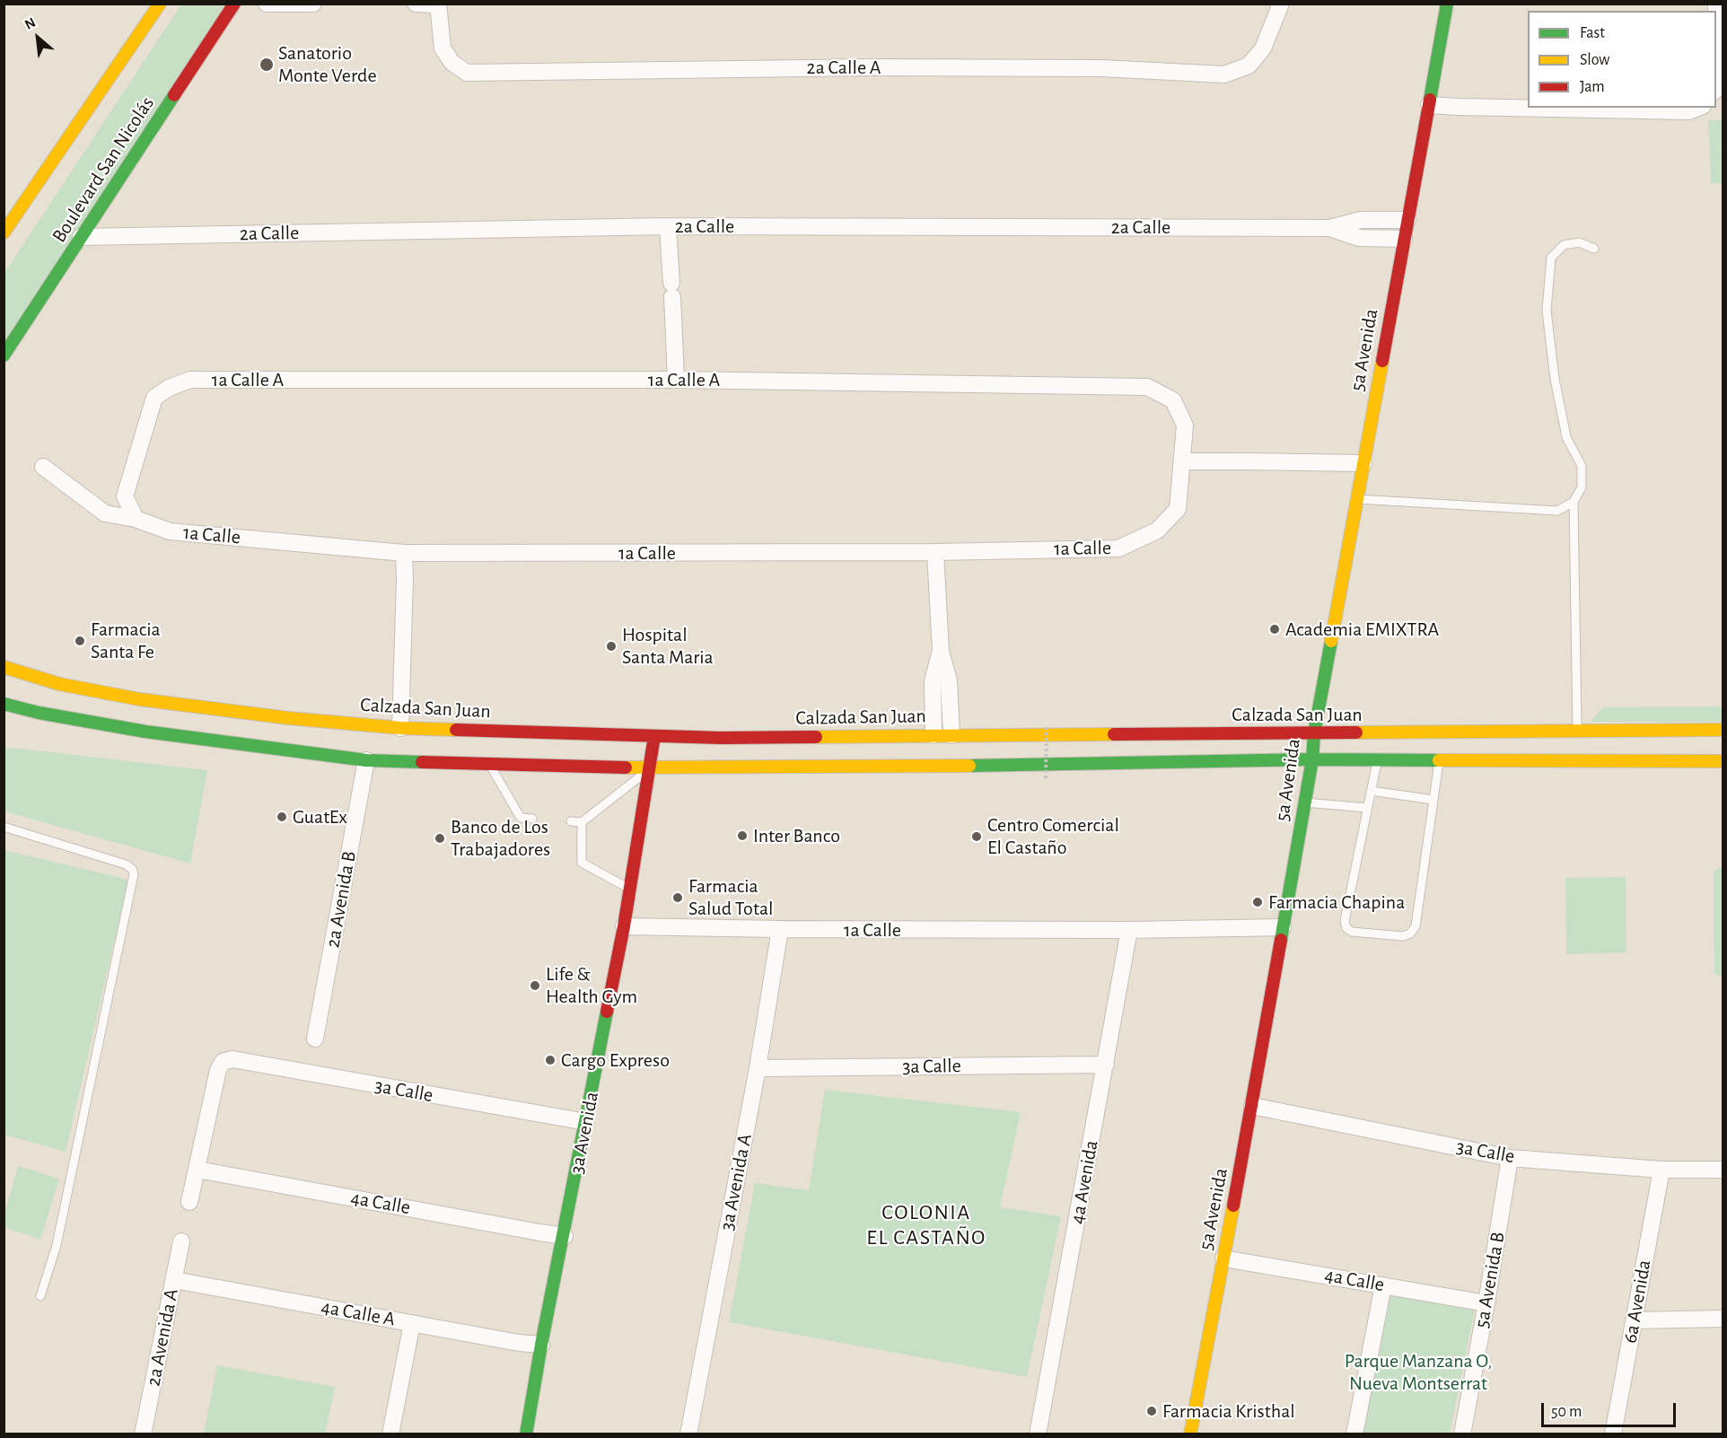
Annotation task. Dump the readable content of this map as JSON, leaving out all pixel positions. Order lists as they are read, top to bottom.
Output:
{
  "streets": {
    "main road": [
      "Boulevard San Nicolás",
      "5a Avenida",
      "Calzada San Juan",
      "3a Avenida"
    ],
    "street": [
      "2a Calle A",
      "2a Calle",
      "1a Calle A",
      "1a Calle",
      "2a Avenida B",
      "3a Calle",
      "3a Avenida A",
      "4a Avenida",
      "4a Calle",
      "5a Avenida B",
      "6a Avenida",
      "4a Calle A",
      "2a Avenida A"
    ]
  },
  "crossings": [
    ["Boulevard San Nicolás", "2a Calle"],
    ["2a Calle", "5a Avenida"],
    ["5a Avenida", "1a Calle"],
    ["5a Avenida", "Calzada San Juan"],
    ["5a Avenida", "3a Calle"],
    ["5a Avenida", "4a Calle"],
    ["1a Calle A", "1a Calle"],
    ["1a Calle", "3a Avenida"],
    ["1a Calle", "3a Avenida A"],
    ["1a Calle", "4a Avenida"],
    ["Calzada San Juan", "3a Avenida"],
    ["3a Calle", "3a Avenida"],
    ["3a Calle", "3a Avenida A"],
    ["3a Calle", "4a Avenida"],
    ["3a Calle", "4a Calle"],
    ["3a Calle", "5a Avenida B"],
    ["3a Calle", "6a Avenida"],
    ["3a Avenida", "4a Calle"],
    ["3a Avenida", "4a Calle A"],
    ["4a Calle", "5a Avenida B"],
    ["4a Calle A", "2a Avenida A"]
  ],
  "districts": ["COLONIA EL CASTAÑO"],
  "parks": ["Parque Manzana O, Nueva Montserrat"],
  "places": [
    "Sanatorio Monte Verde",
    "Academia EMIXTRA",
    "Farmacia Santa Fe",
    "Hospital Santa Maria",
    "GuatEx",
    "Inter Banco",
    "Centro Comercial El Castaño",
    "Banco de Los Trabajadores",
    "Farmacia Salud Total",
    "Farmacia Chapina",
    "Life & Health Gym",
    "Cargo Expreso",
    "Farmacia Kristhal"
  ],
  "legend": ["Fast", "Slow", "Jam"],
  "scale_bar": "50 m",
  "north": "top left"
}
